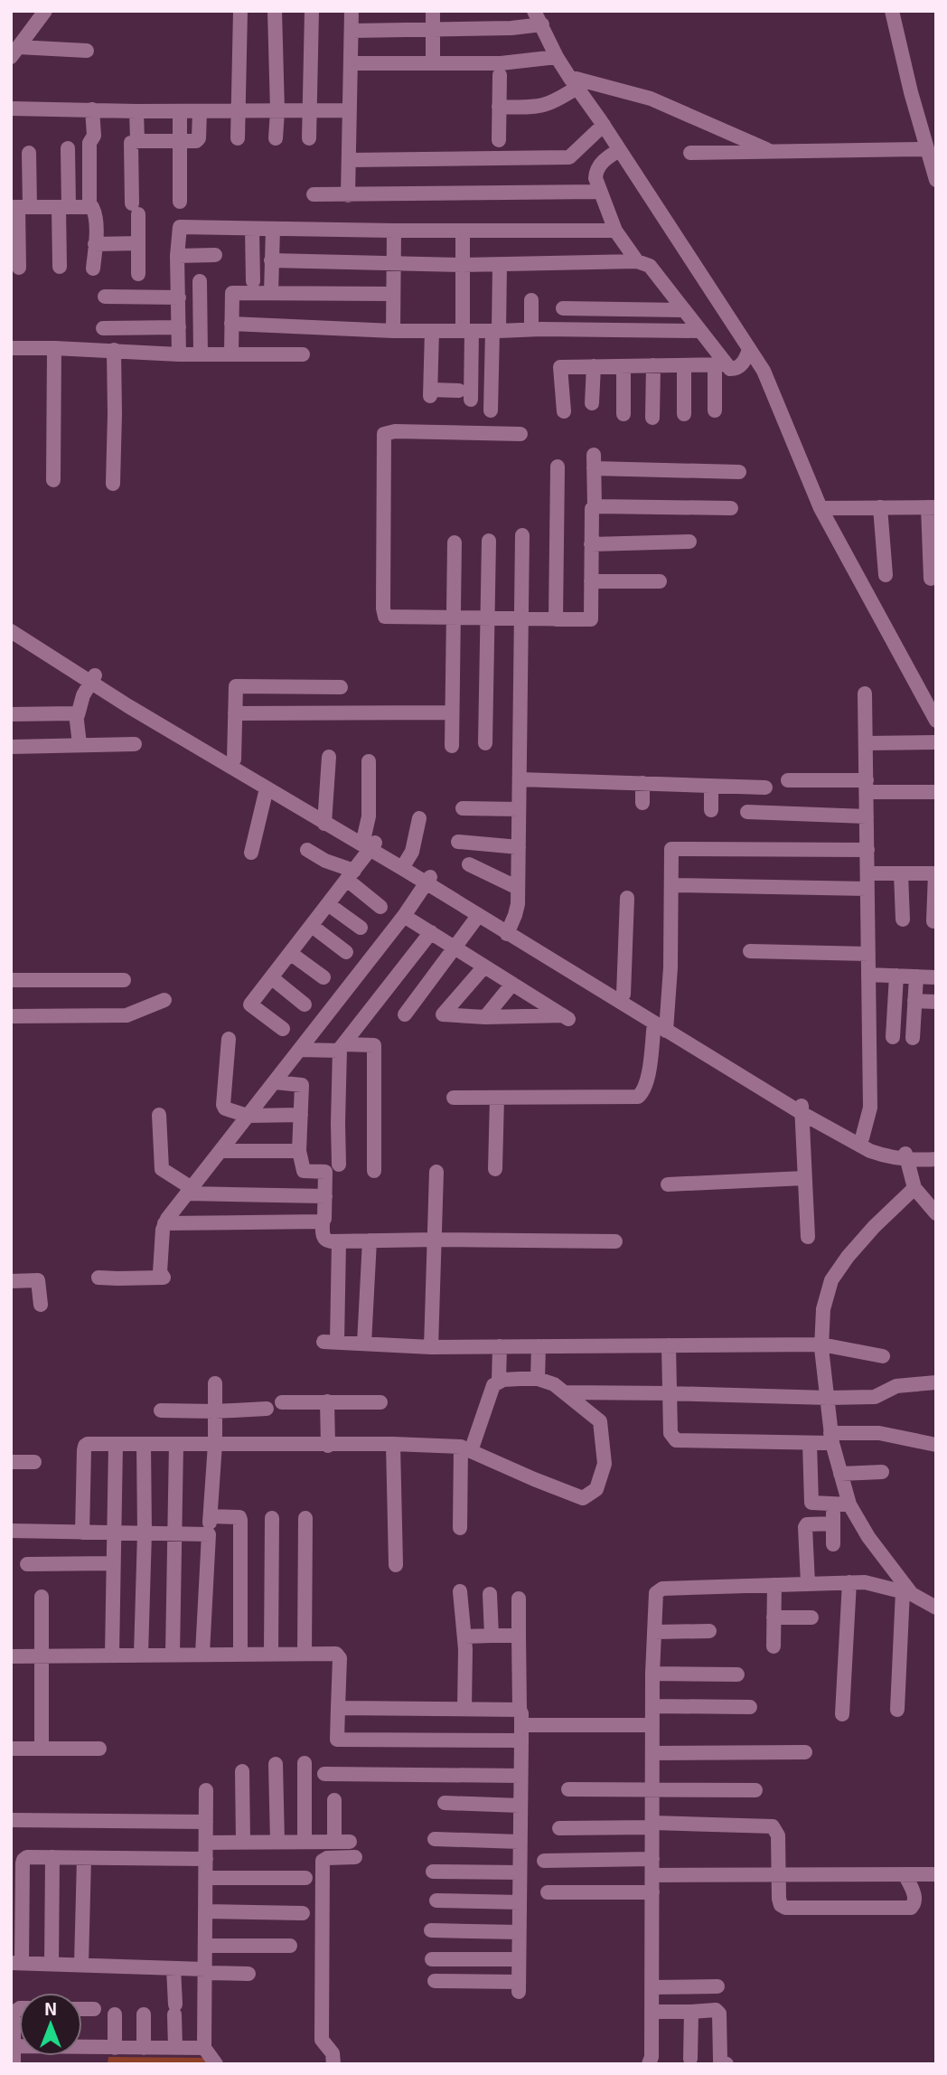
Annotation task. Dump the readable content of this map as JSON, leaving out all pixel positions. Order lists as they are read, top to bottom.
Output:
{
  "north": "top"
}
